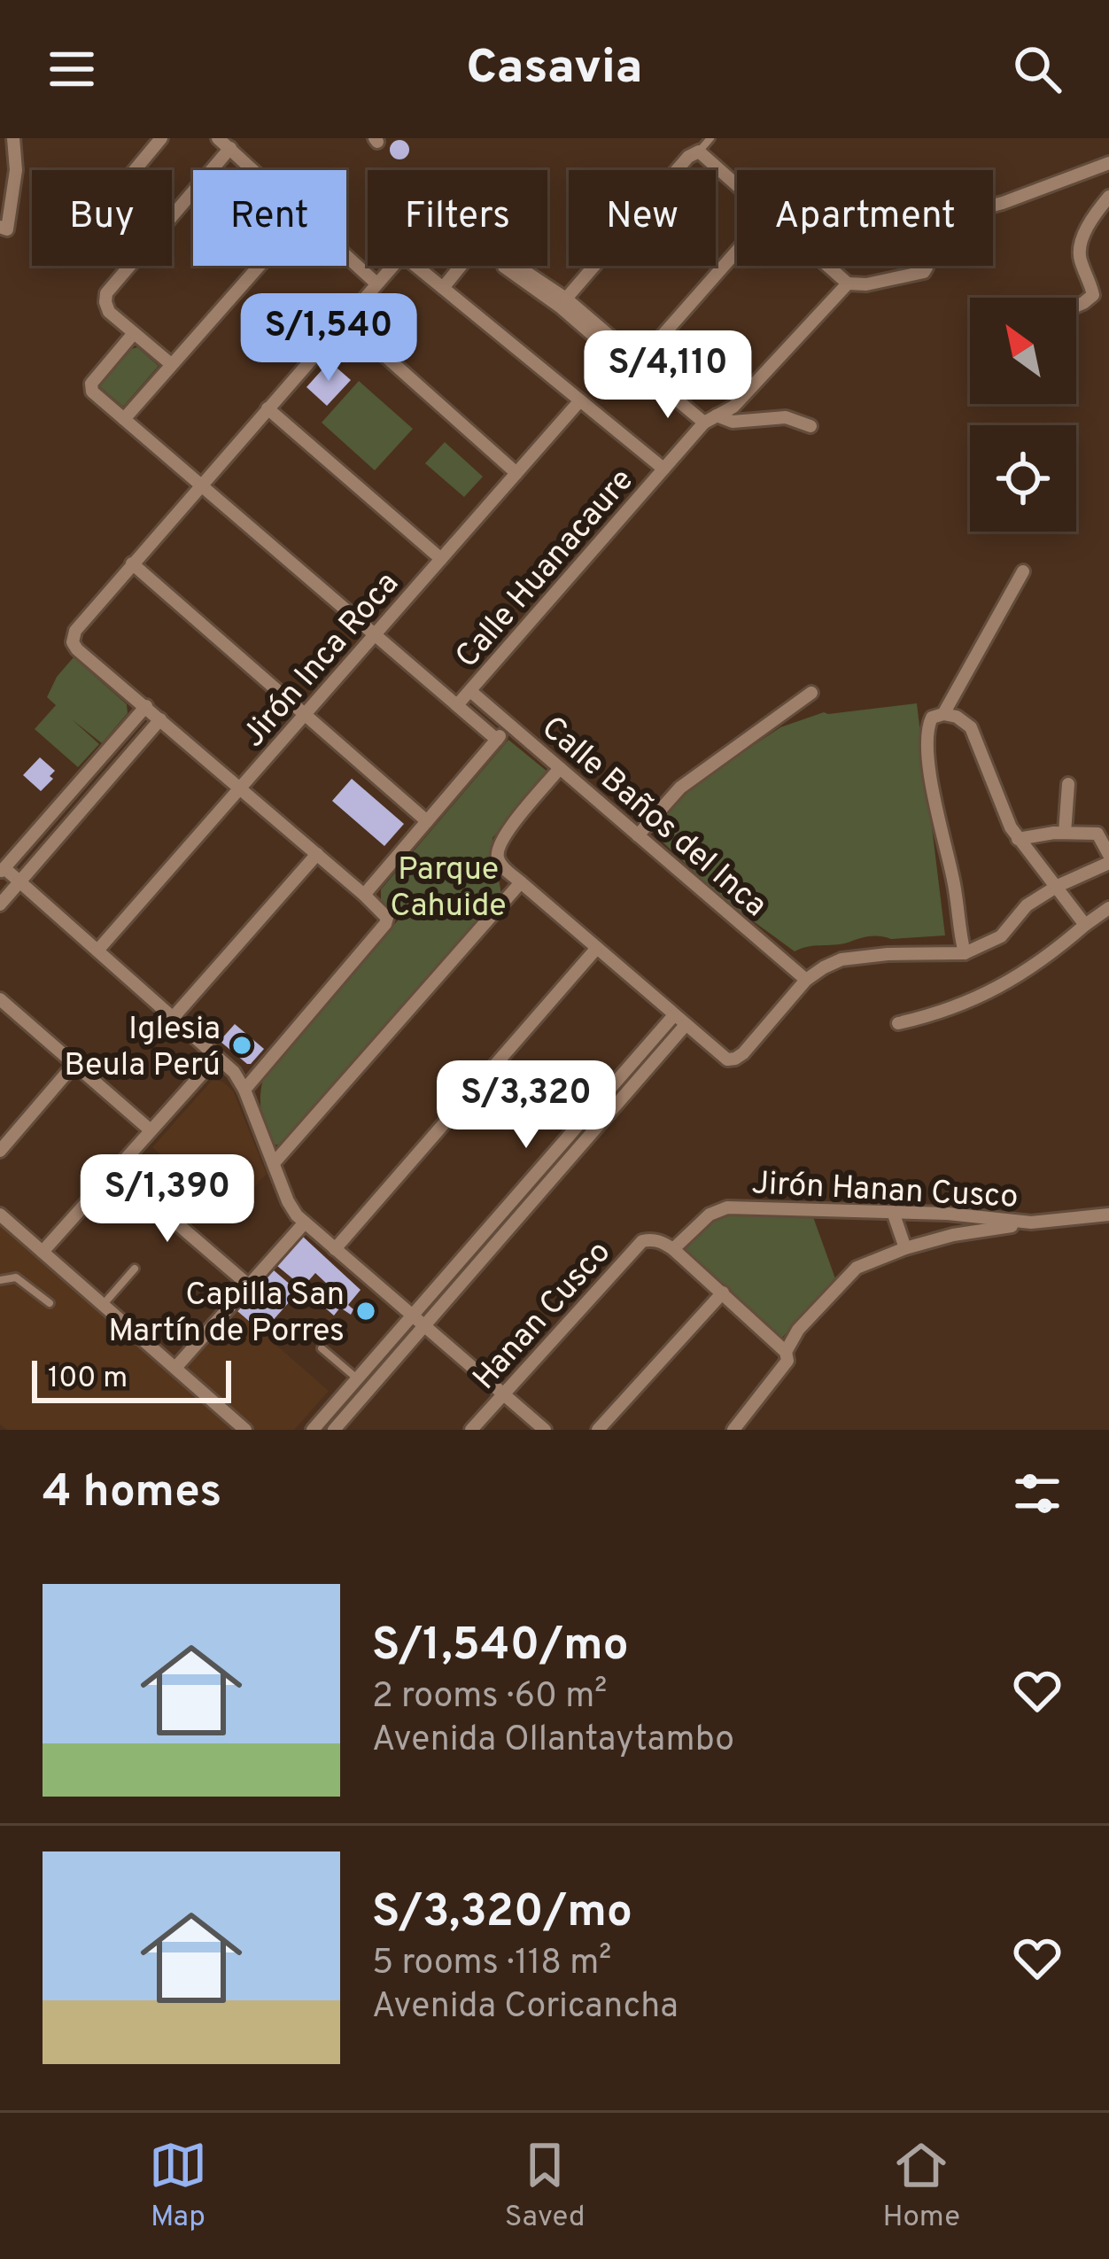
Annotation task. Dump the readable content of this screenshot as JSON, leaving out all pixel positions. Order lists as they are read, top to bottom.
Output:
{
  "streets": {
    "street": [
      "Calle Huanacaure",
      "Jirón Inca Roca",
      "Calle Baños del Inca",
      "Jirón Hanan Cusco",
      "Hanan Cusco"
    ]
  },
  "crossings": [
    ["Calle Huanacaure", "Calle Baños del Inca"],
    ["Jirón Inca Roca", "Calle Baños del Inca"],
    ["Jirón Hanan Cusco", "Hanan Cusco"]
  ],
  "parks": ["Parque Cahuide"],
  "places": ["Iglesia Beula Perú", "Capilla San Martín de Porres"],
  "scale_bar": "100 m",
  "north": "top left",
  "page": {
    "header": "Casavia",
    "chip": [
      "Buy",
      "Rent",
      "Filters",
      "New",
      "Apartment"
    ],
    "price": [
      "S/1,540",
      "S/4,110",
      "S/3,320",
      "S/1,390"
    ],
    "scale": "100 m",
    "heading": "4 homes",
    "list": [
      {
        "name": "S/1,540/mo",
        "note": "2 rooms · 60 m² · Avenida Ollantaytambo"
      },
      {
        "name": "S/3,320/mo",
        "note": "5 rooms · 118 m² · Avenida Coricancha"
      }
    ],
    "tabs": ["Map", "Saved", "Home"]
  }
}
